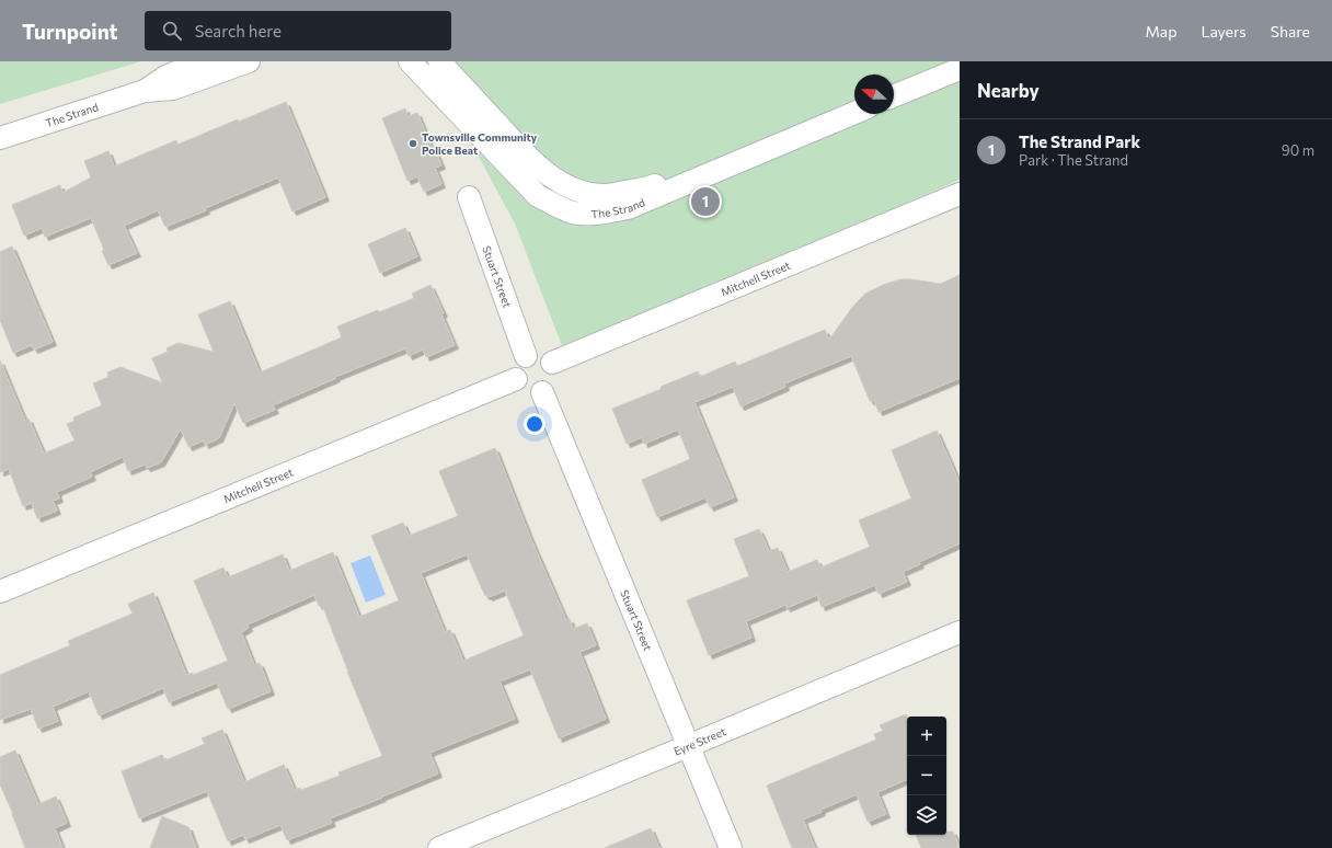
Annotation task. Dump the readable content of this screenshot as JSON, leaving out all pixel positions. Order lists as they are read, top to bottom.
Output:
{
  "streets": {
    "street": [
      "The Strand",
      "Stuart Street",
      "Mitchell Street",
      "Eyre Street"
    ]
  },
  "crossings": [
    ["Stuart Street", "Mitchell Street"],
    ["Stuart Street", "Eyre Street"]
  ],
  "places": ["Townsville Community Police Beat"],
  "north": "left",
  "page": {
    "header": "Turnpoint",
    "search": "Search here",
    "nav": ["Map", "Layers", "Share"],
    "heading": "Nearby",
    "list": [
      {
        "mark": "1",
        "name": "The Strand Park",
        "note": "Park · The Strand",
        "value": "90 m"
      }
    ],
    "pins": "1",
    "map_buttons": ["+", "−"]
  }
}
